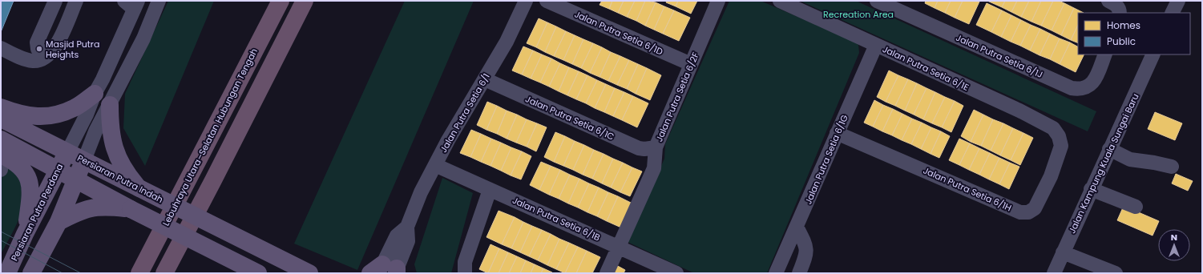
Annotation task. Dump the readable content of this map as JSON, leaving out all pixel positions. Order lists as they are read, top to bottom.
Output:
{
  "streets": {
    "highway": ["Lebuhraya Utara–Selatan Hubungan Tengah"],
    "main road": ["Persiaran Putra Indah", "Persiaran Putra Perdana"],
    "street": [
      "Jalan Putra Setia 6/1D",
      "Jalan Putra Setia 6/1J",
      "Jalan Putra Setia 6/1E",
      "Jalan Putra Setia 6/2F",
      "Jalan Putra Setia 6/1",
      "Jalan Putra Setia 6/1C",
      "Jalan Putra Setia 6/1G",
      "Jalan Kampung Kuala Sungai Baru",
      "Jalan Putra Setia 6/1H",
      "Jalan Putra Setia 6/1B"
    ]
  },
  "crossings": [
    ["Jalan Putra Setia 6/1D", "Jalan Putra Setia 6/2F"],
    ["Jalan Putra Setia 6/1E", "Jalan Putra Setia 6/1G"],
    ["Jalan Putra Setia 6/1E", "Jalan Putra Setia 6/1H"],
    ["Jalan Putra Setia 6/2F", "Jalan Putra Setia 6/1C"],
    ["Jalan Putra Setia 6/2F", "Jalan Putra Setia 6/1B"],
    ["Jalan Putra Setia 6/1", "Jalan Putra Setia 6/1C"],
    ["Jalan Putra Setia 6/1", "Jalan Putra Setia 6/1B"],
    ["Jalan Putra Setia 6/1G", "Jalan Putra Setia 6/1H"],
    ["Persiaran Putra Indah", "Persiaran Putra Perdana"]
  ],
  "parks": ["Recreation Area"],
  "places": ["Masjid Putra Heights"],
  "legend": ["Homes", "Public"],
  "north": "top"
}
